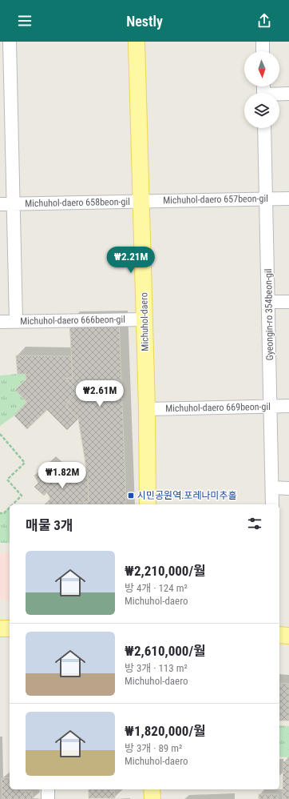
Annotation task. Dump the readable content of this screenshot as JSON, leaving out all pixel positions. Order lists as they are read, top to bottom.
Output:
{
  "streets": {
    "main road": ["Michuhol-daero"],
    "lane": [
      "Michuhol-daero 657beon-gil",
      "Michuhol-daero 658beon-gil",
      "Gyeongin-ro 354beon-gil",
      "Michuhol-daero 666beon-gil",
      "Michuhol-daero 669beon-gil"
    ]
  },
  "crossings": [
    ["Michuhol-daero 657beon-gil", "Michuhol-daero 658beon-gil"],
    ["Michuhol-daero 657beon-gil", "Gyeongin-ro 354beon-gil"],
    ["Michuhol-daero 657beon-gil", "Michuhol-daero"],
    ["Michuhol-daero 658beon-gil", "Michuhol-daero"],
    ["Gyeongin-ro 354beon-gil", "Michuhol-daero 669beon-gil"],
    ["Michuhol-daero 666beon-gil", "Michuhol-daero"],
    ["Michuhol-daero", "Michuhol-daero 669beon-gil"]
  ],
  "places": {
    "transit": ["시민공원역.포레나미추홀"]
  },
  "north": "bottom",
  "page": {
    "header": "Nestly",
    "price": ["₩2.21M", "₩2.61M", "₩1.82M"],
    "heading": "매물 3개",
    "list": [
      {
        "name": "₩2,210,000/월",
        "note": "방 4개 · 124 m² · Michuhol-daero"
      },
      {
        "name": "₩2,610,000/월",
        "note": "방 3개 · 113 m² · Michuhol-daero"
      },
      {
        "name": "₩1,820,000/월",
        "note": "방 3개 · 89 m² · Michuhol-daero"
      }
    ]
  }
}
